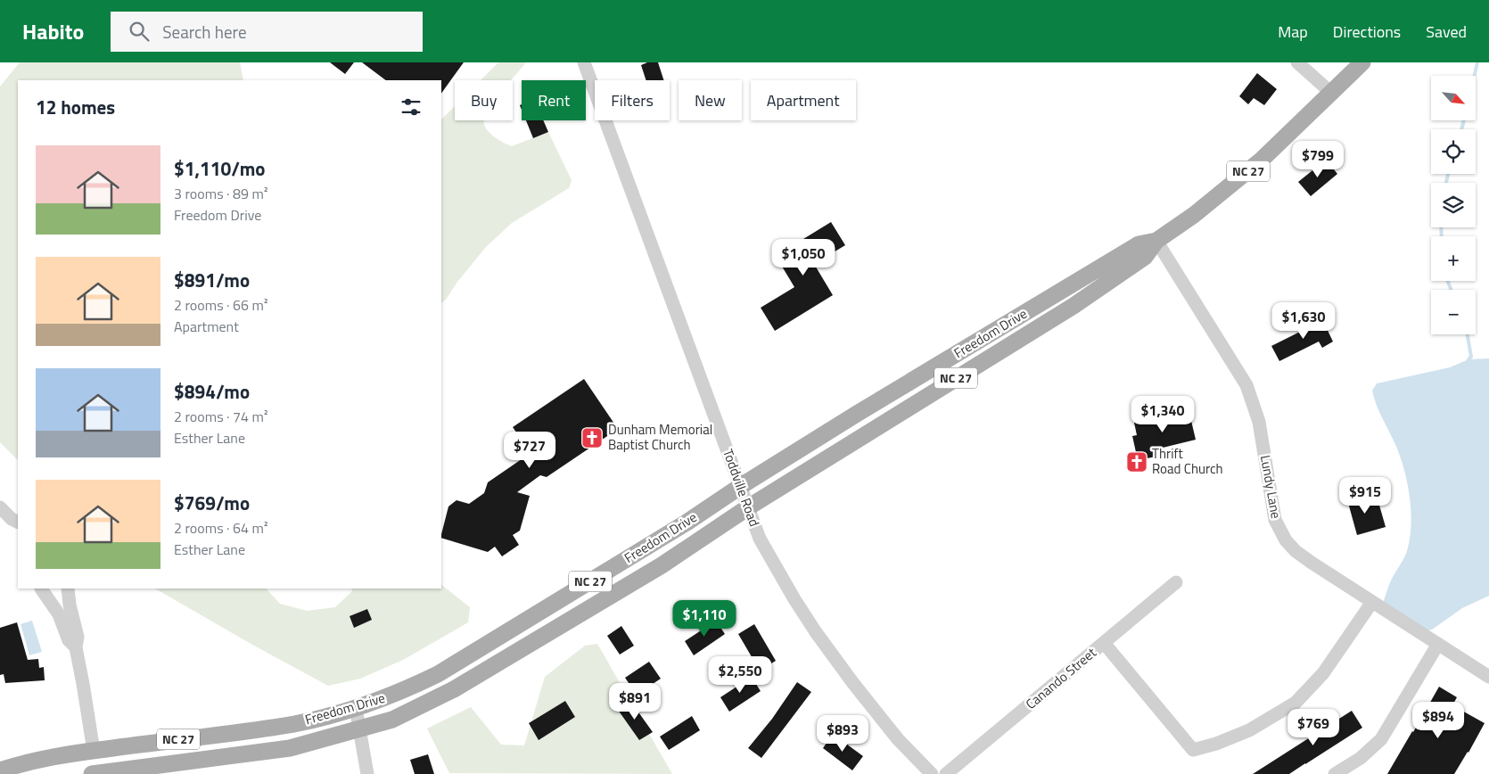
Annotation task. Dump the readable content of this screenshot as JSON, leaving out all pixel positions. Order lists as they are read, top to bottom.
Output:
{
  "streets": {
    "main road": ["NC 27", "Freedom Drive"],
    "street": ["Lundy Lane", "Toddville Road", "Canando Street"]
  },
  "crossings": [
    ["Freedom Drive", "Lundy Lane"],
    ["Freedom Drive", "Toddville Road"]
  ],
  "places": {
    "church": ["Dunham Memorial Baptist Church", "Thrift Road Church"]
  },
  "north": "bottom right",
  "page": {
    "header": "Habito",
    "search": "Search here",
    "nav": ["Map", "Directions", "Saved"],
    "map_buttons": ["+", "−"],
    "chip": [
      "Buy",
      "Rent",
      "Filters",
      "New",
      "Apartment"
    ],
    "heading": "12 homes",
    "list": [
      {
        "name": "$1,110/mo",
        "note": "3 rooms · 89 m² · Freedom Drive"
      },
      {
        "name": "$891/mo",
        "note": "2 rooms · 66 m² · Apartment"
      },
      {
        "name": "$894/mo",
        "note": "2 rooms · 74 m² · Esther Lane"
      },
      {
        "name": "$769/mo",
        "note": "2 rooms · 64 m² · Esther Lane"
      }
    ],
    "price": [
      "$799",
      "$1,050",
      "$1,630",
      "$1,340",
      "$727",
      "$915",
      "$1,110",
      "$2,550",
      "$891",
      "$894",
      "$769",
      "$893"
    ]
  }
}
